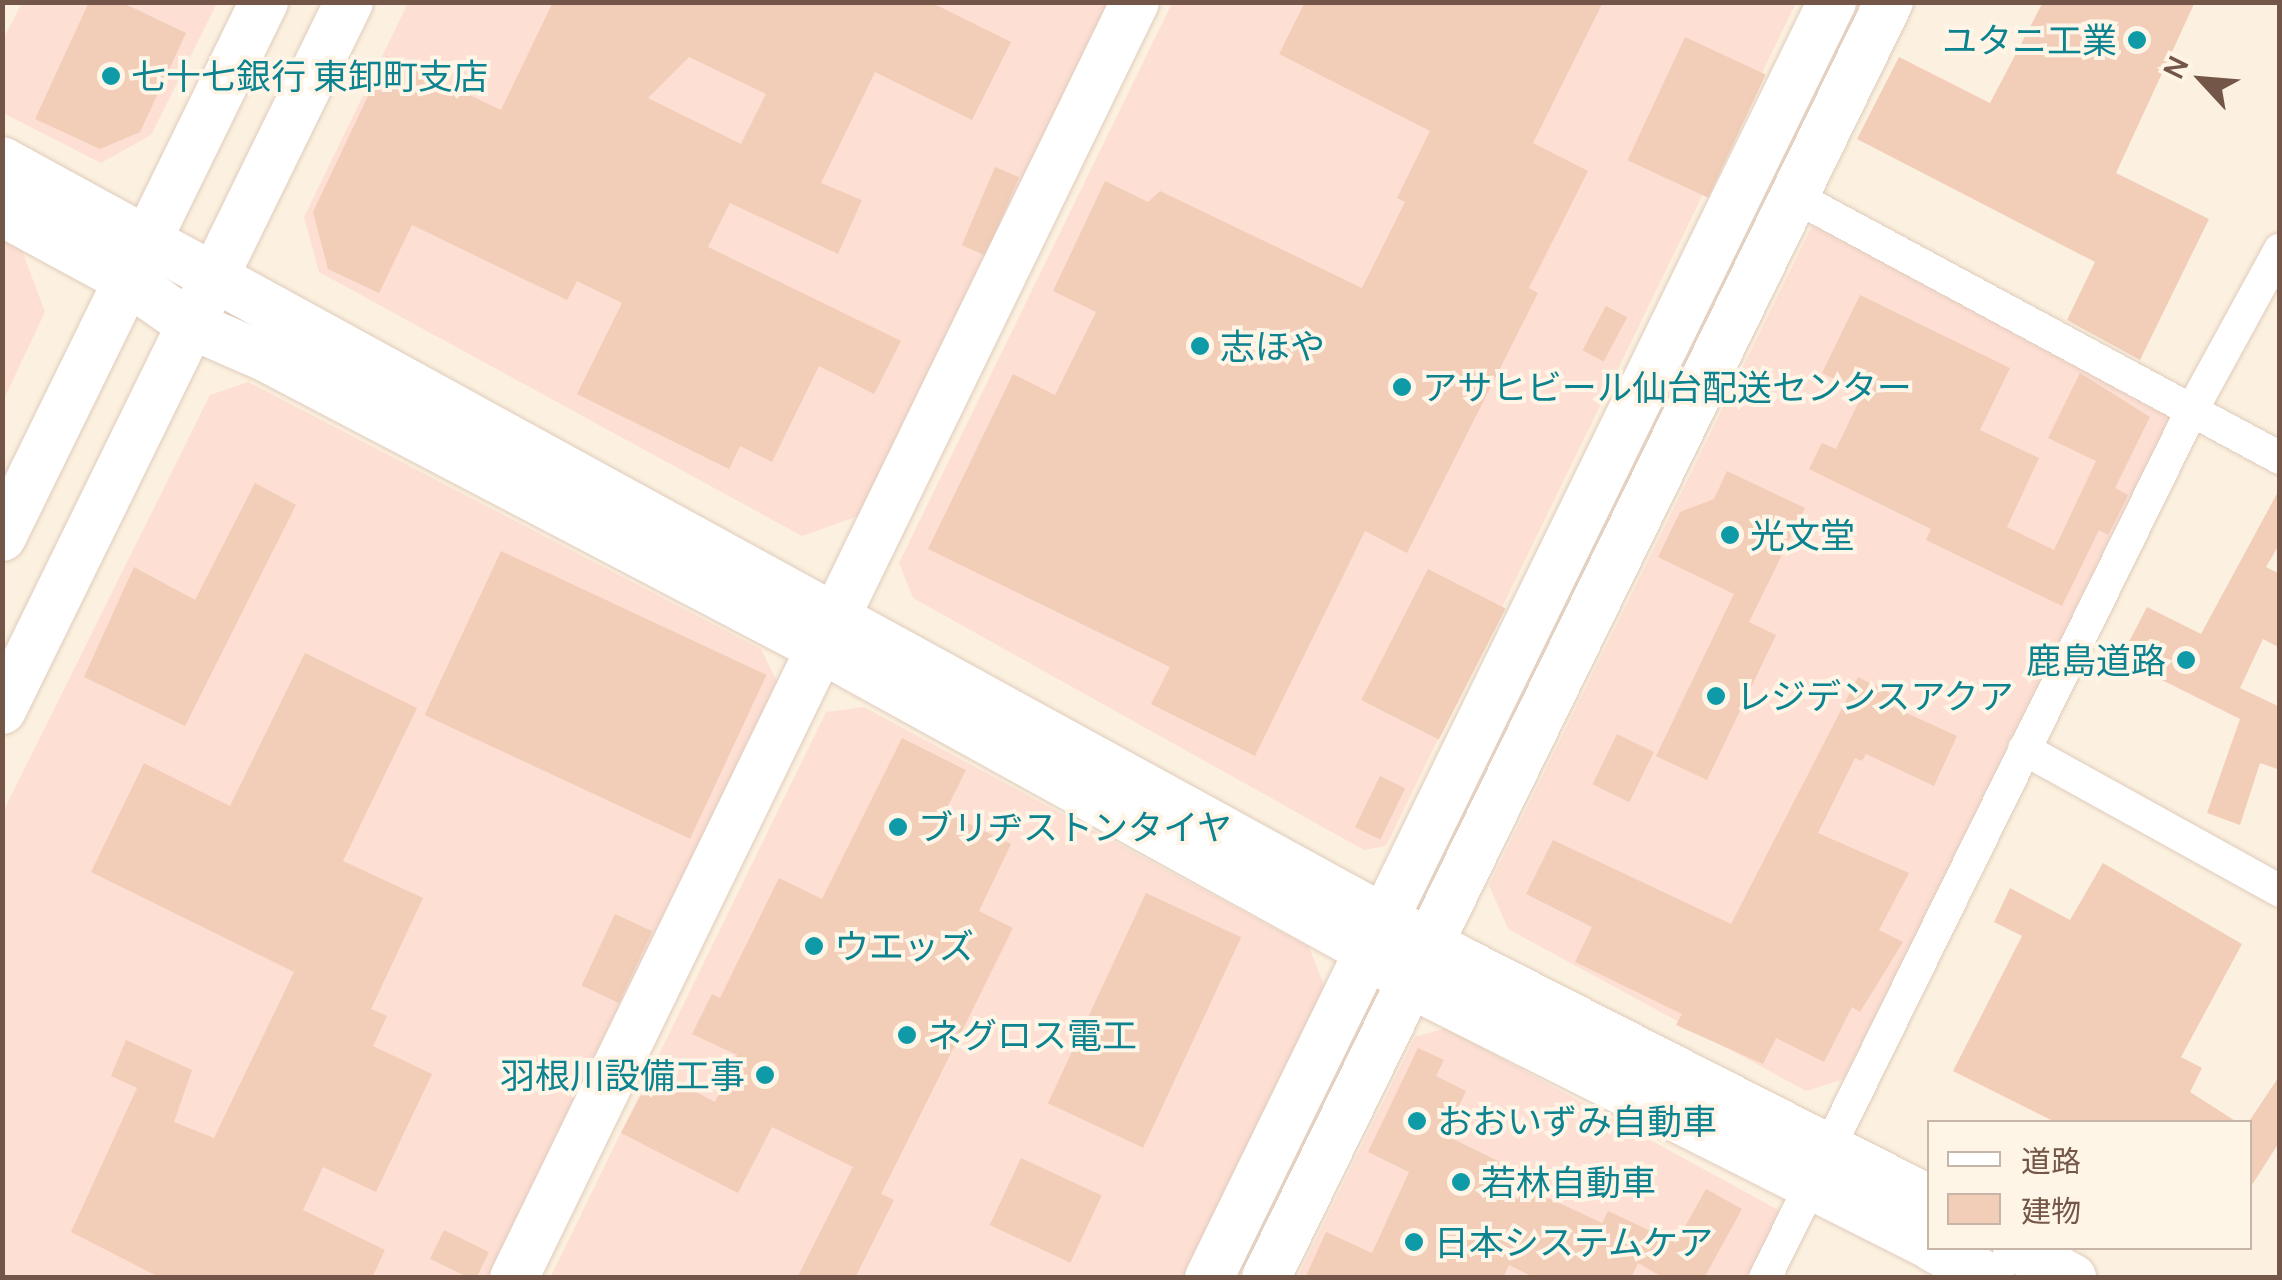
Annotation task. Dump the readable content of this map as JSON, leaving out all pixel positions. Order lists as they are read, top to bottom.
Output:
{
  "places": [
    "ユタニ工業",
    "七十七銀行 東卸町支店",
    "志ほや",
    "アサヒビール仙台配送センター",
    "光文堂",
    "鹿島道路",
    "レジデンスアクア",
    "ブリヂストンタイヤ",
    "ウエッズ",
    "ネグロス電工",
    "羽根川設備工事",
    "おおいずみ自動車",
    "若林自動車",
    "日本システムケア"
  ],
  "legend": ["道路", "建物"],
  "north": "top left"
}
